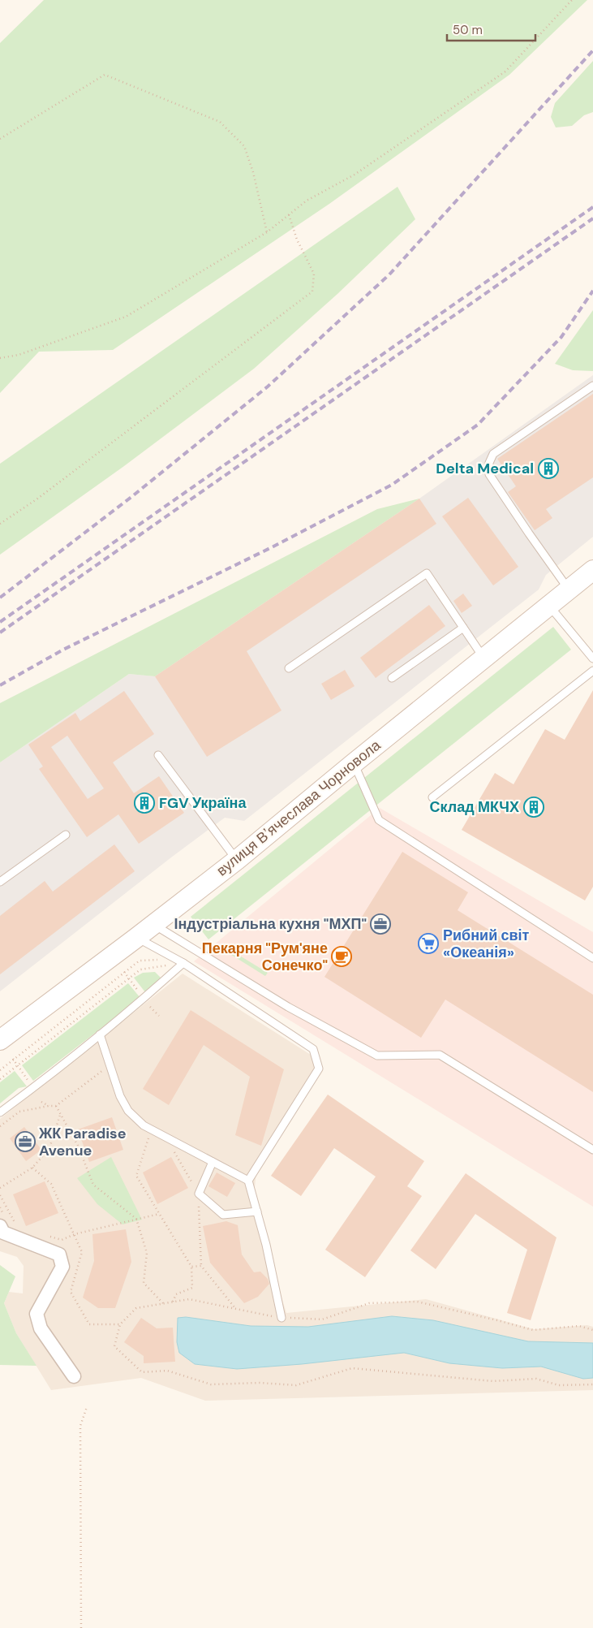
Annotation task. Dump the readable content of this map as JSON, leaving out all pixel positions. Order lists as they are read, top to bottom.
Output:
{
  "streets": {
    "main road": ["вулиця Вʼячеслава Чорновола"]
  },
  "places": {
    "building": ["Delta Medical", "FGV Україна", "Склад МКЧХ"],
    "office": ["Індустріальна кухня \"МХП\"", "ЖК Paradise Avenue"],
    "supermarket": ["Рибний світ «Океанія»"],
    "cafe": ["Пекарня \"Рум'яне Сонечко\""]
  },
  "scale_bar": "50 m"
}
